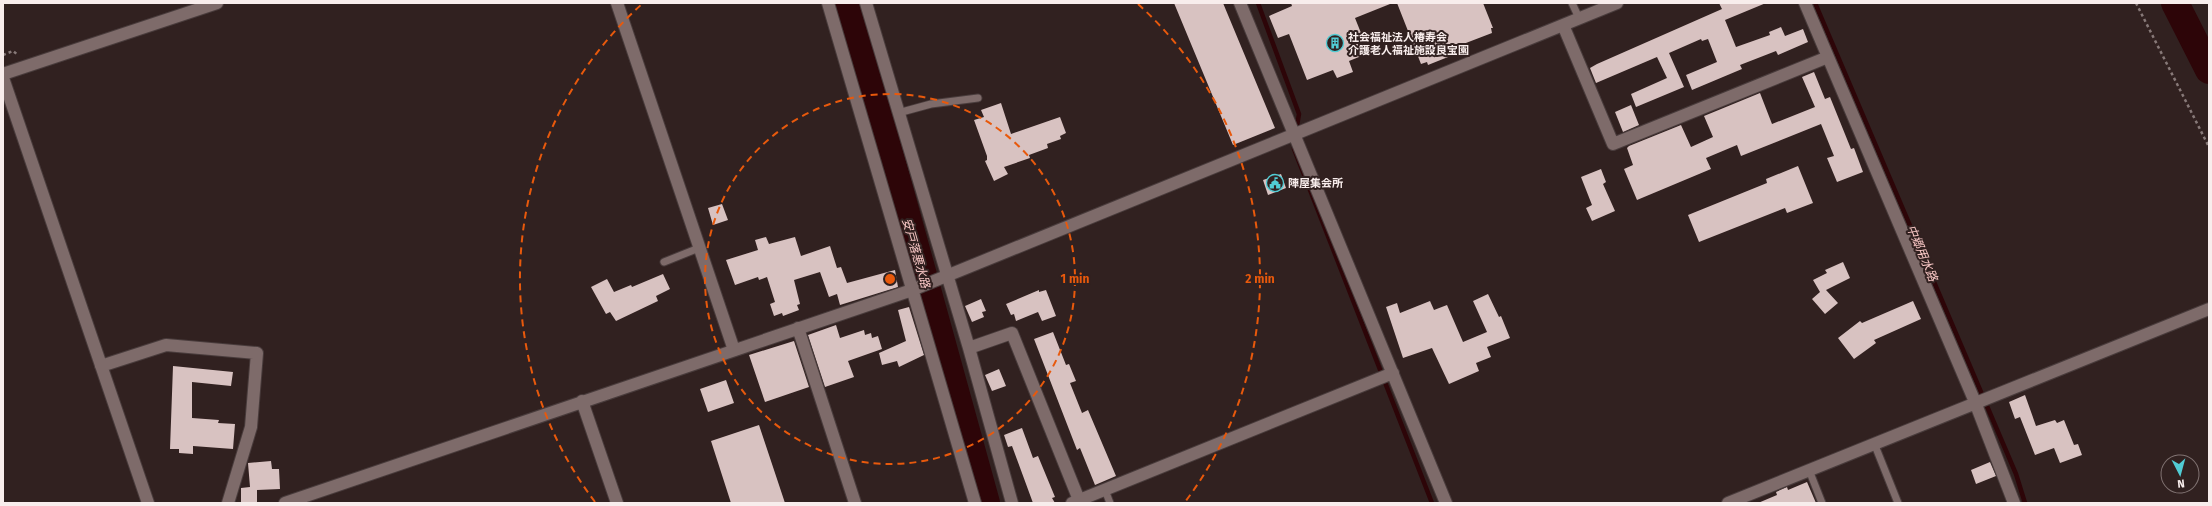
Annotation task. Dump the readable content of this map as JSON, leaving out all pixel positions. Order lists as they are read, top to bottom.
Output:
{
  "water": ["安戸落悪水路", "中郷用水路"],
  "places": {
    "building": ["社会福祉法人椿寿会 介護老人福祉施設良宝園"],
    "public building": ["陣屋集会所"]
  },
  "north": "bottom",
  "rings": ["1 min", "2 min"]
}
